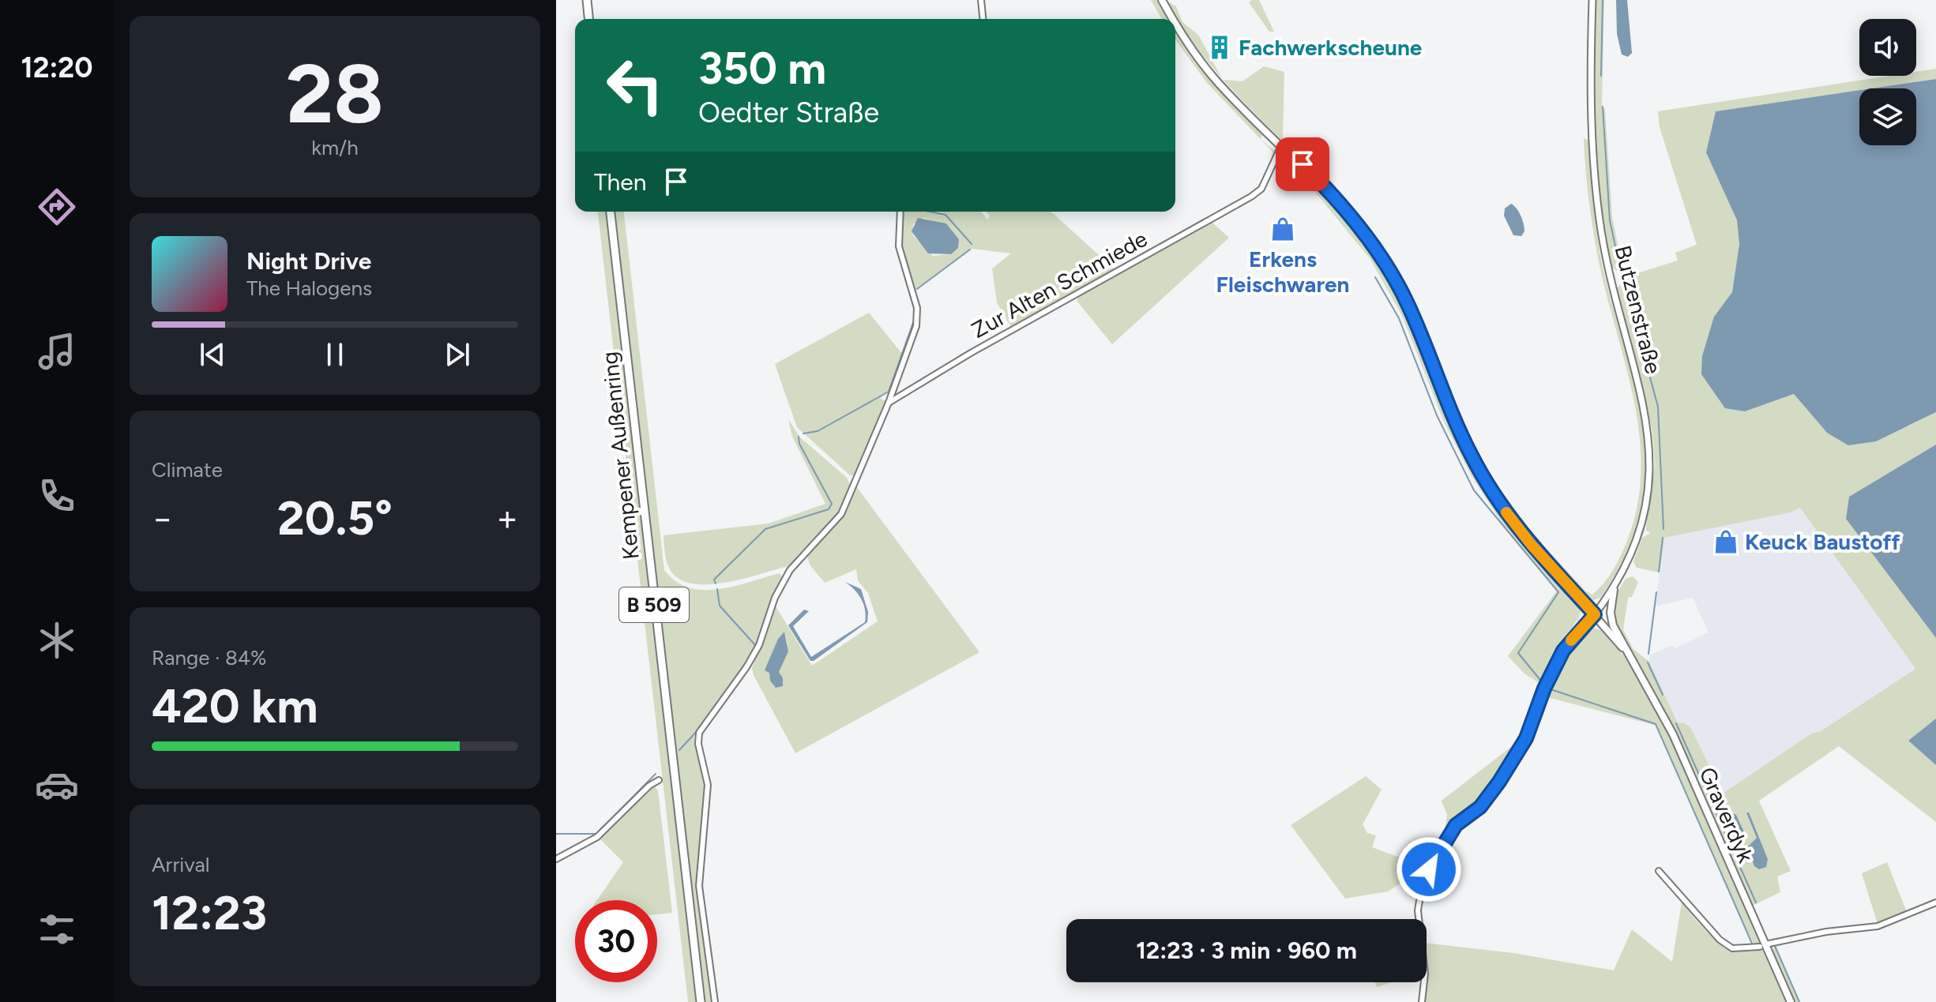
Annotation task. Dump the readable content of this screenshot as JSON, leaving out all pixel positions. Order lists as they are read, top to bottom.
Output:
{
  "streets": {
    "main road": ["Kempener Außenring", "B 509", "Graverdyk"],
    "street": ["Zur Alten Schmiede", "Butzenstraße"]
  },
  "places": {
    "building": ["Fachwerkscheune"],
    "shop": ["Erkens Fleischwaren", "Keuck Baustoff"]
  },
  "page": {
    "tabs": "12:20",
    "tile": [
      ["28", "km/h"],
      "Climate",
      ["Range · 84%", "420 km"],
      ["Arrival", "12:23"]
    ],
    "turn": ["350 m", "Oedter Straße"],
    "then": "Then",
    "song": ["Night Drive", "The Halogens"],
    "heat": ["−", "20.5°", "+"],
    "limit": "30",
    "trip": "12:23 · 3 min · 960 m"
  }
}
